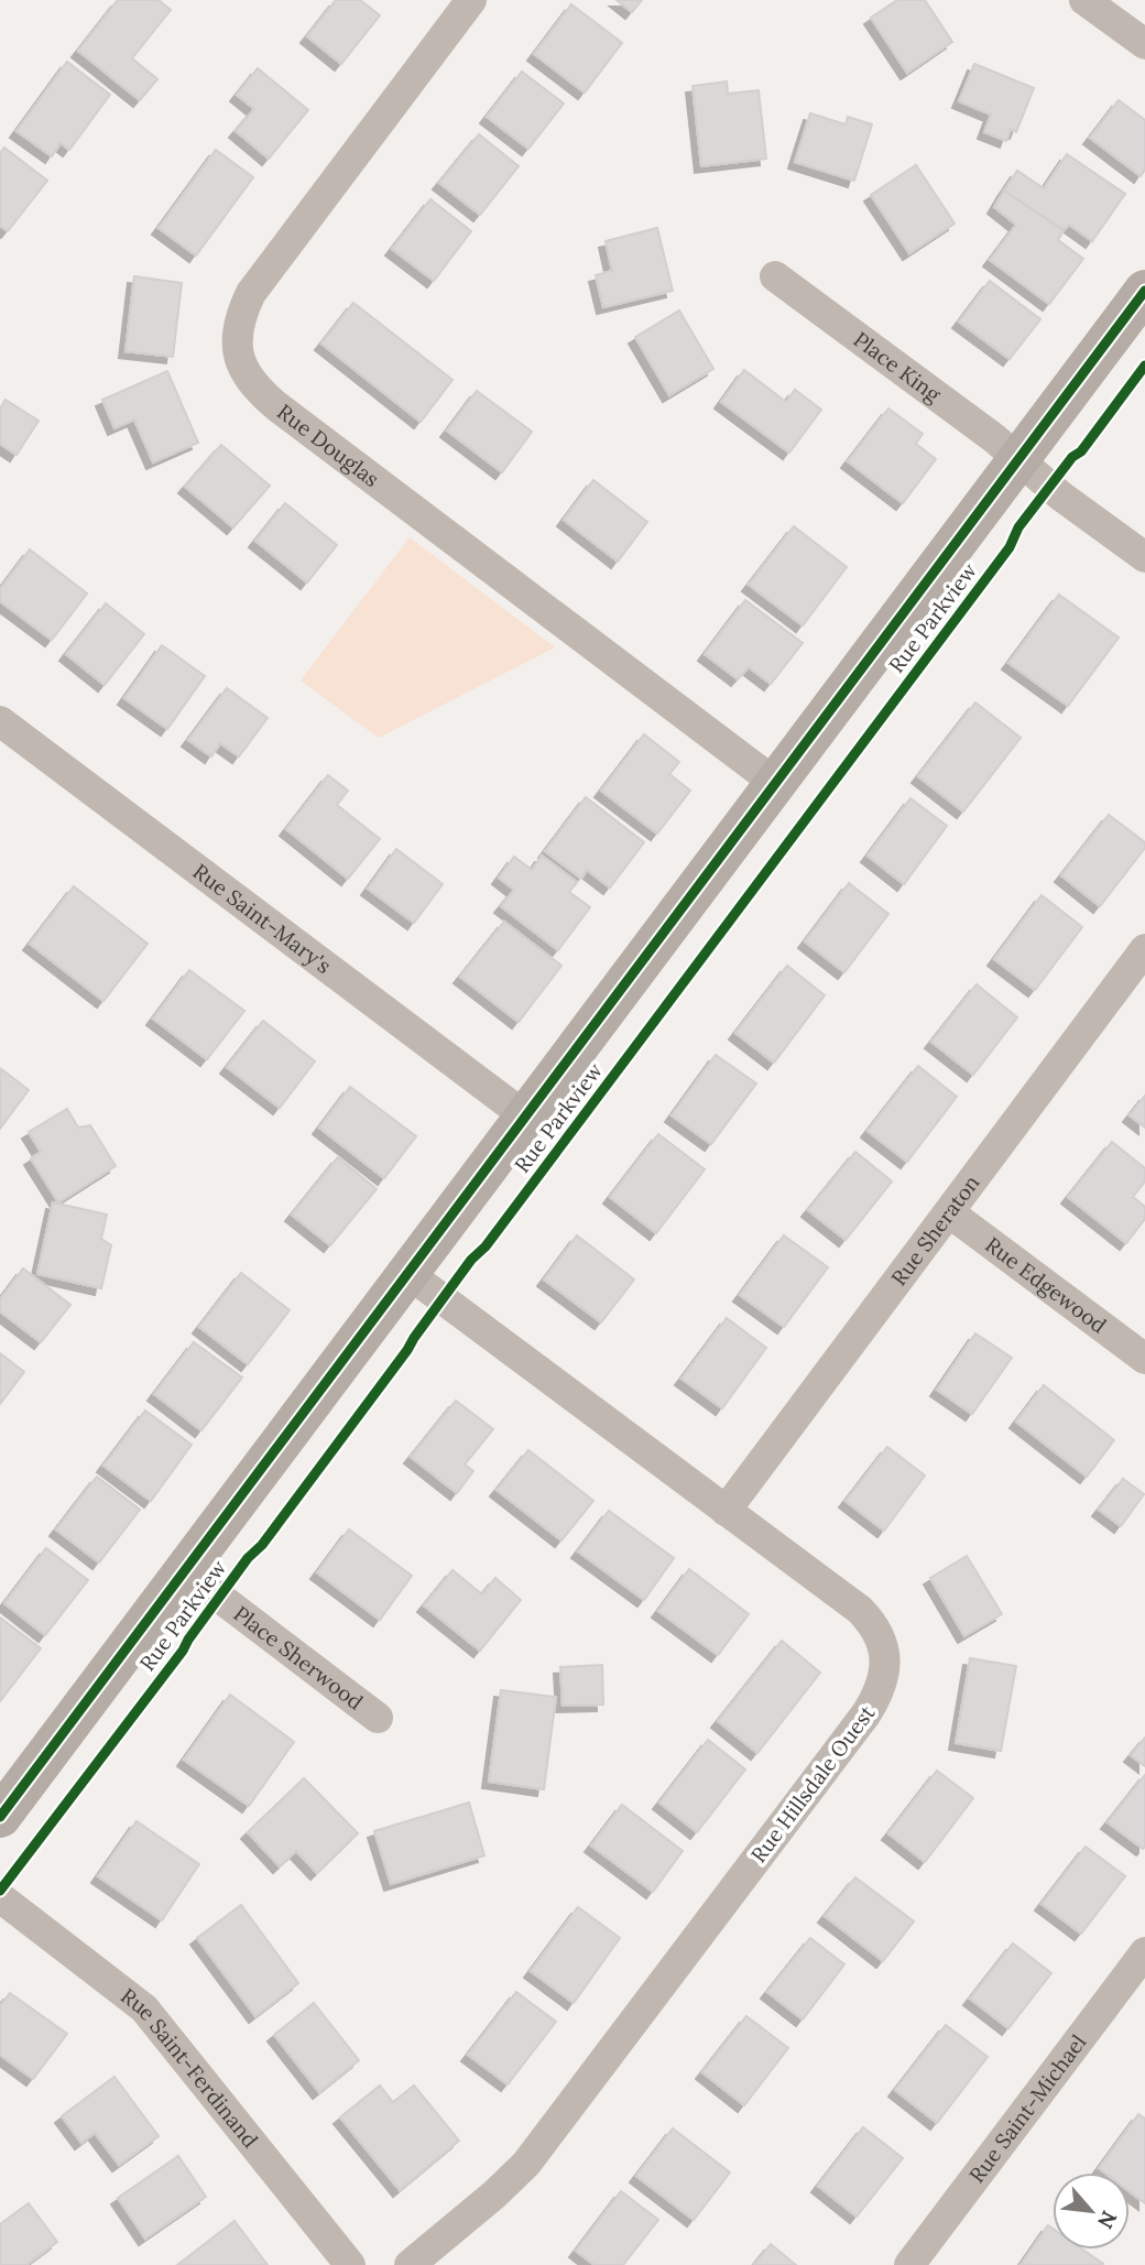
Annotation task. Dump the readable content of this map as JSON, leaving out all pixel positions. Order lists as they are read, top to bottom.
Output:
{
  "streets": {
    "street": [
      "Place King",
      "Rue Douglas",
      "Rue Parkview",
      "Rue Saint-Mary's",
      "Rue Sheraton",
      "Rue Edgewood",
      "Place Sherwood",
      "Rue Hillsdale Ouest",
      "Rue Saint-Ferdinand",
      "Rue Saint-Michael"
    ]
  },
  "crossings": [
    ["Place King", "Rue Parkview"],
    ["Rue Douglas", "Rue Parkview"],
    ["Rue Parkview", "Rue Saint-Mary's"],
    ["Rue Parkview", "Place Sherwood"],
    ["Rue Parkview", "Rue Hillsdale Ouest"],
    ["Rue Sheraton", "Rue Edgewood"],
    ["Rue Sheraton", "Rue Hillsdale Ouest"]
  ],
  "north": "bottom right"
}
